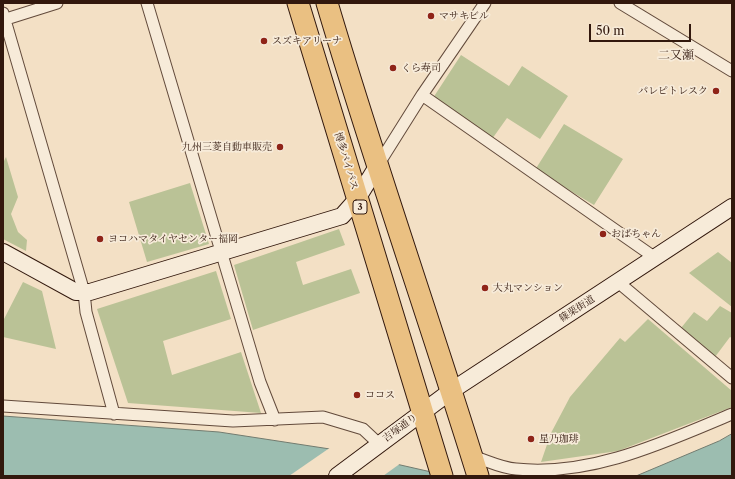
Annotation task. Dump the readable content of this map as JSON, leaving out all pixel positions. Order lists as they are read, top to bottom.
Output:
{
  "streets": {
    "highway": ["博多バイパス", "3"],
    "main road": ["篠栗街道", "吉塚通り"]
  },
  "crossings": [
    ["博多バイパス", "3"],
    ["博多バイパス", "篠栗街道"],
    ["博多バイパス", "吉塚通り"],
    ["3", "篠栗街道"],
    ["3", "吉塚通り"],
    ["篠栗街道", "吉塚通り"]
  ],
  "districts": ["二又瀬"],
  "places": [
    "マサキビル",
    "スズキアリーナ",
    "くら寿司",
    "パレピトレスク",
    "九州三菱自動車販売",
    "おばちゃん",
    "ヨコハマタイヤセンター福岡",
    "大丸マンション",
    "ココス",
    "星乃珈琲"
  ],
  "scale_bar": "50 m"
}
